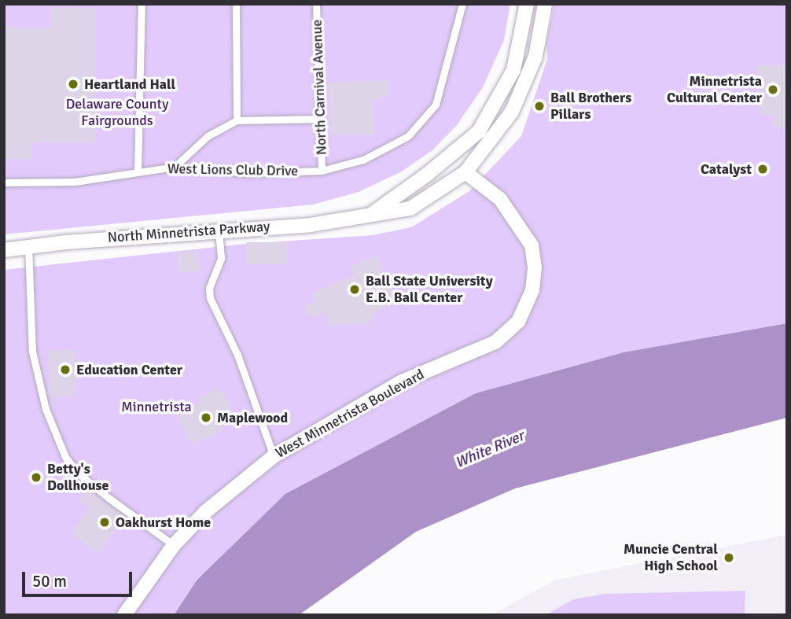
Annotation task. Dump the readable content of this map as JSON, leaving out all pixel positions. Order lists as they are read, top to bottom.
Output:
{
  "streets": {
    "street": ["North Minnetrista Parkway", "West Minnetrista Boulevard"],
    "lane": ["North Carnival Avenue", "West Lions Club Drive"]
  },
  "crossings": [
    ["North Carnival Avenue", "West Lions Club Drive"],
    ["North Minnetrista Parkway", "West Minnetrista Boulevard"]
  ],
  "water": ["White River"],
  "parks": ["Delaware County Fairgrounds", "Minnetrista"],
  "places": [
    "Heartland Hall",
    "Minnetrista Cultural Center",
    "Ball Brothers Pillars",
    "Catalyst",
    "Ball State University E.B. Ball Center",
    "Education Center",
    "Maplewood",
    "Betty's Dollhouse",
    "Oakhurst Home",
    "Muncie Central High School"
  ],
  "scale_bar": "50 m"
}
